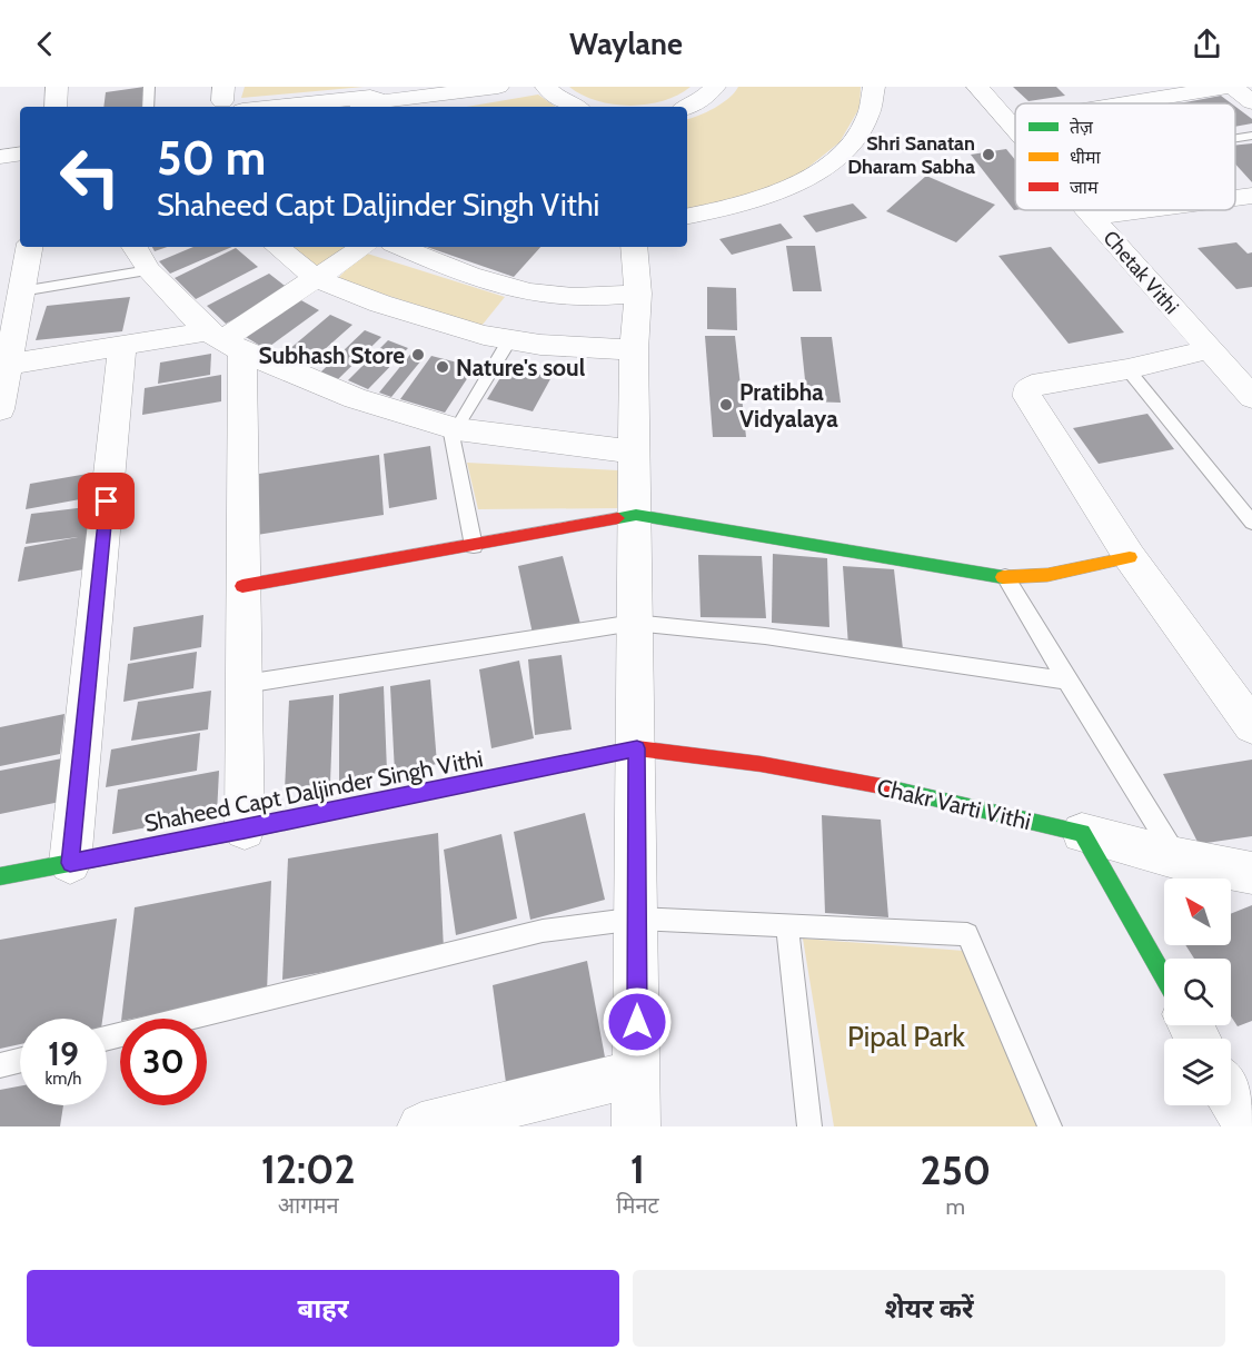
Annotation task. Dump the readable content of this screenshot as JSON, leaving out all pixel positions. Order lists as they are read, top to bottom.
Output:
{
  "streets": {
    "street": ["Chetak Vithi", "Shaheed Capt Daljinder Singh Vithi", "Chakr Varti Vithi"]
  },
  "crossings": [
    ["Shaheed Capt Daljinder Singh Vithi", "Chakr Varti Vithi"]
  ],
  "parks": ["Pipal Park"],
  "places": [
    "Shri Sanatan Dharam Sabha",
    "Subhash Store",
    "Nature's soul",
    "Pratibha Vidyalaya"
  ],
  "legend": ["तेज़", "धीमा", "जाम"],
  "north": "top left",
  "page": {
    "header": "Waylane",
    "turn": ["50 m", "Shaheed Capt Daljinder Singh Vithi"],
    "speed": "19 km/h",
    "limit": "30",
    "eta": [
      "12:02",
      "आगमन",
      "1",
      "मिनट",
      "250",
      "m"
    ],
    "buttons": ["बाहर", "शेयर करें"]
  }
}
